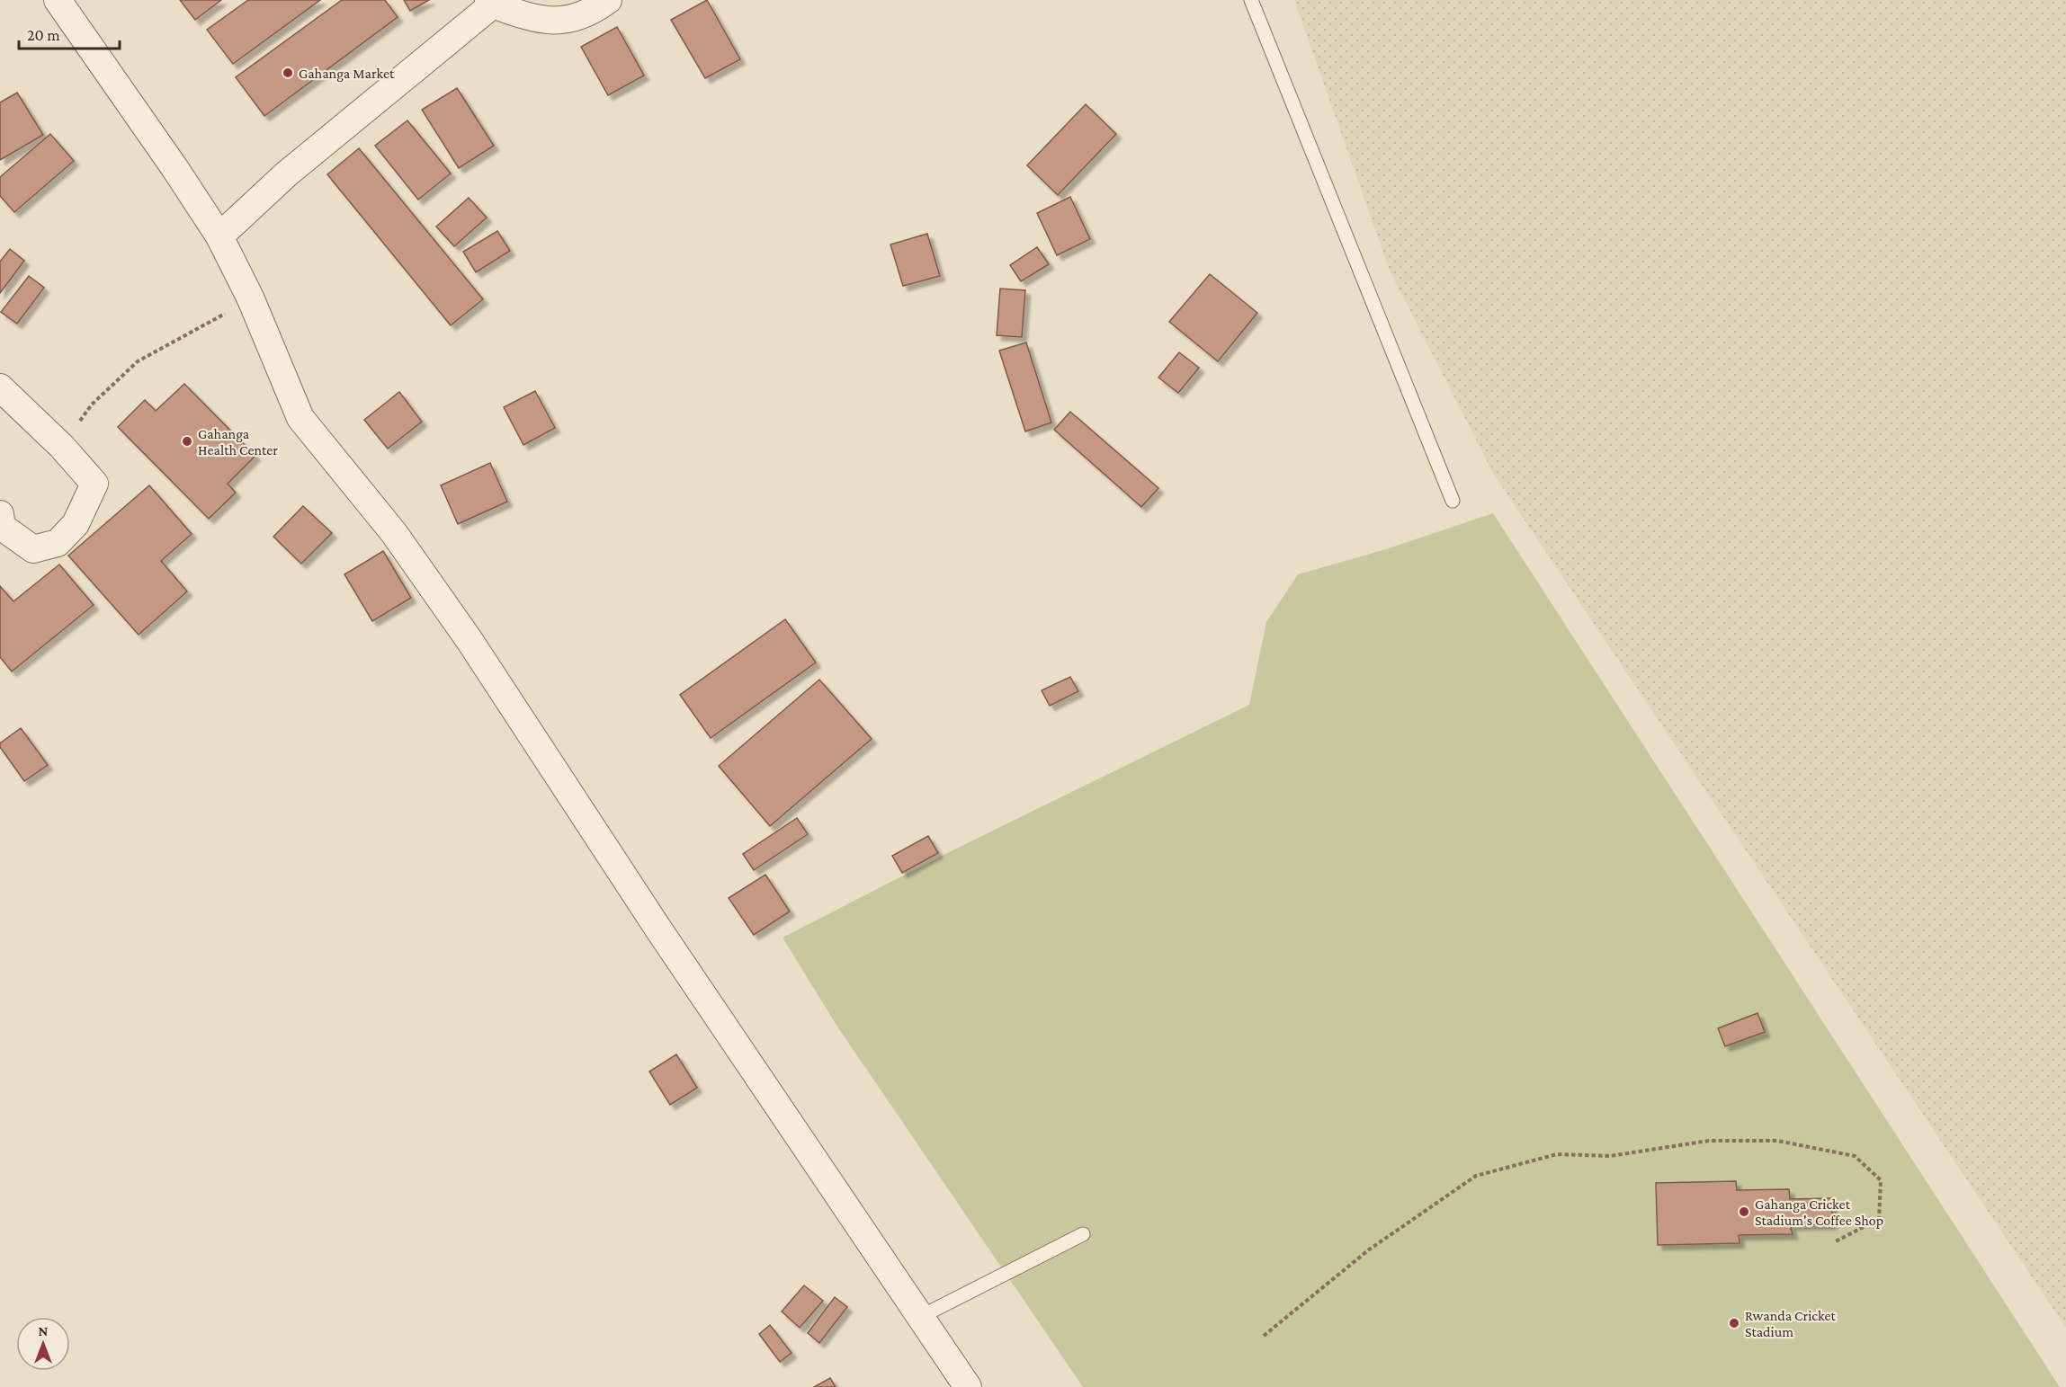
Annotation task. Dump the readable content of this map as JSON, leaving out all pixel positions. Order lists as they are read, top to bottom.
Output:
{
  "places": [
    "Gahanga Market",
    "Gahanga Health Center",
    "Gahanga Cricket Stadium's Coffee Shop",
    "Rwanda Cricket Stadium"
  ],
  "scale_bar": "20 m",
  "north": "top"
}
